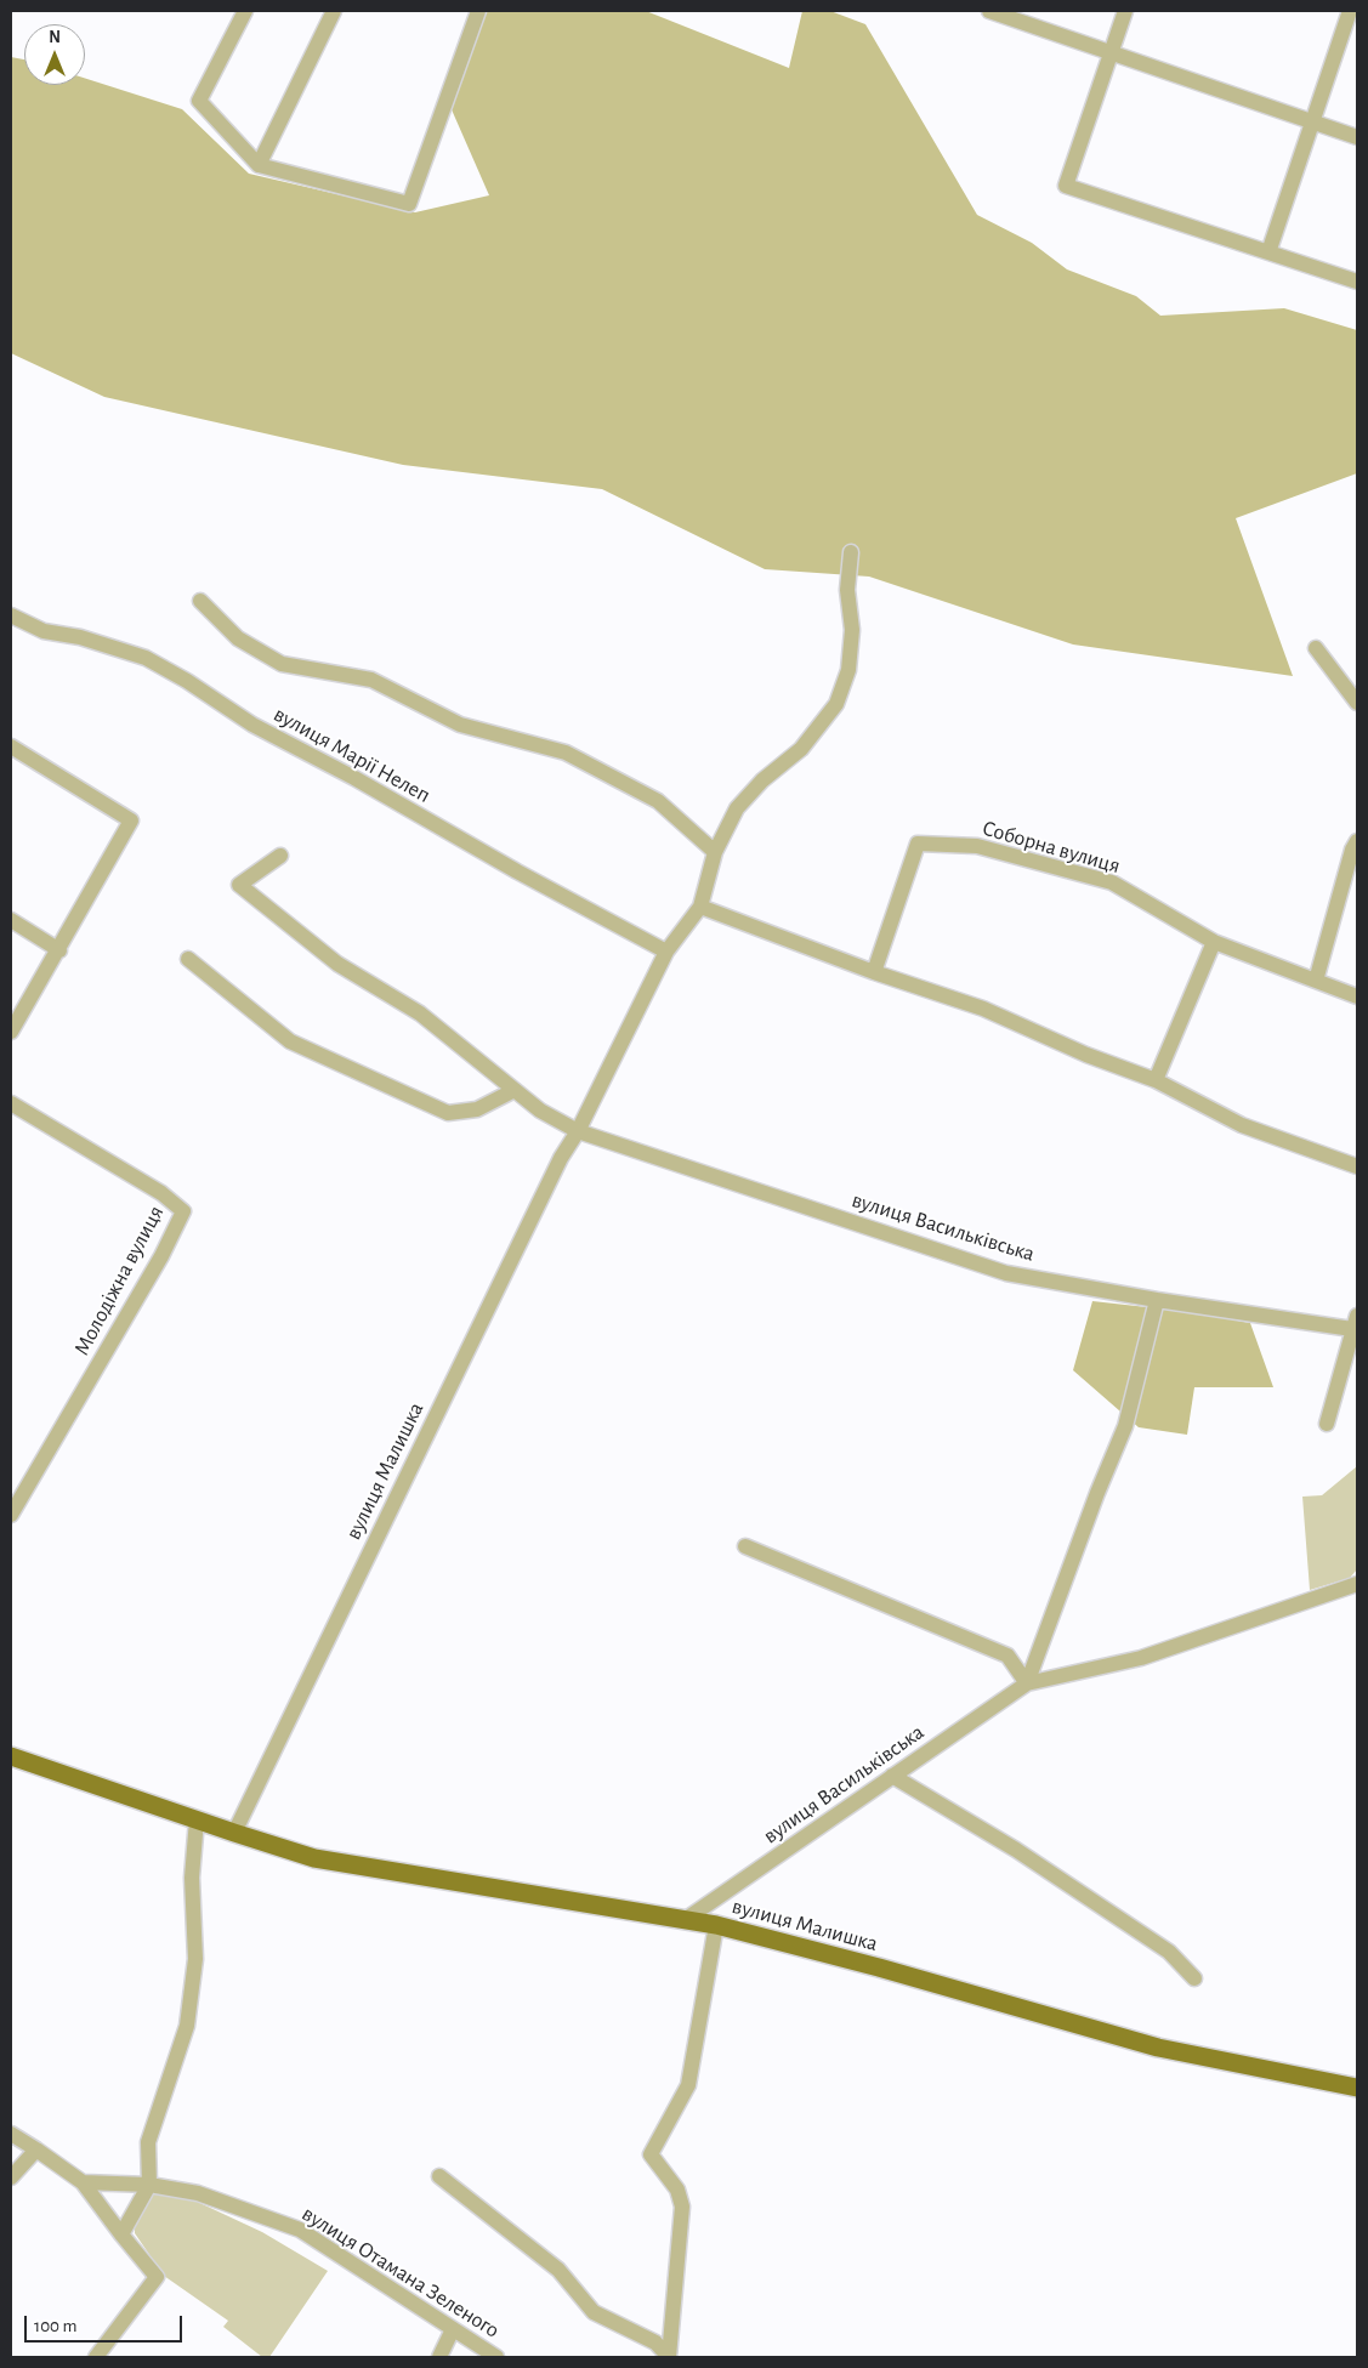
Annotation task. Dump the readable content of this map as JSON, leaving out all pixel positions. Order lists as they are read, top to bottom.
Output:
{
  "streets": {
    "main road": ["вулиця Малишка"],
    "street": [
      "вулиця Марії Нелеп",
      "Соборна вулиця",
      "вулиця Васильківська",
      "Молодіжна вулиця",
      "вулиця Отамана Зеленого"
    ]
  },
  "crossings": [
    ["вулиця Васильківська", "вулиця Малишка"]
  ],
  "scale_bar": "100 m",
  "north": "top"
}
